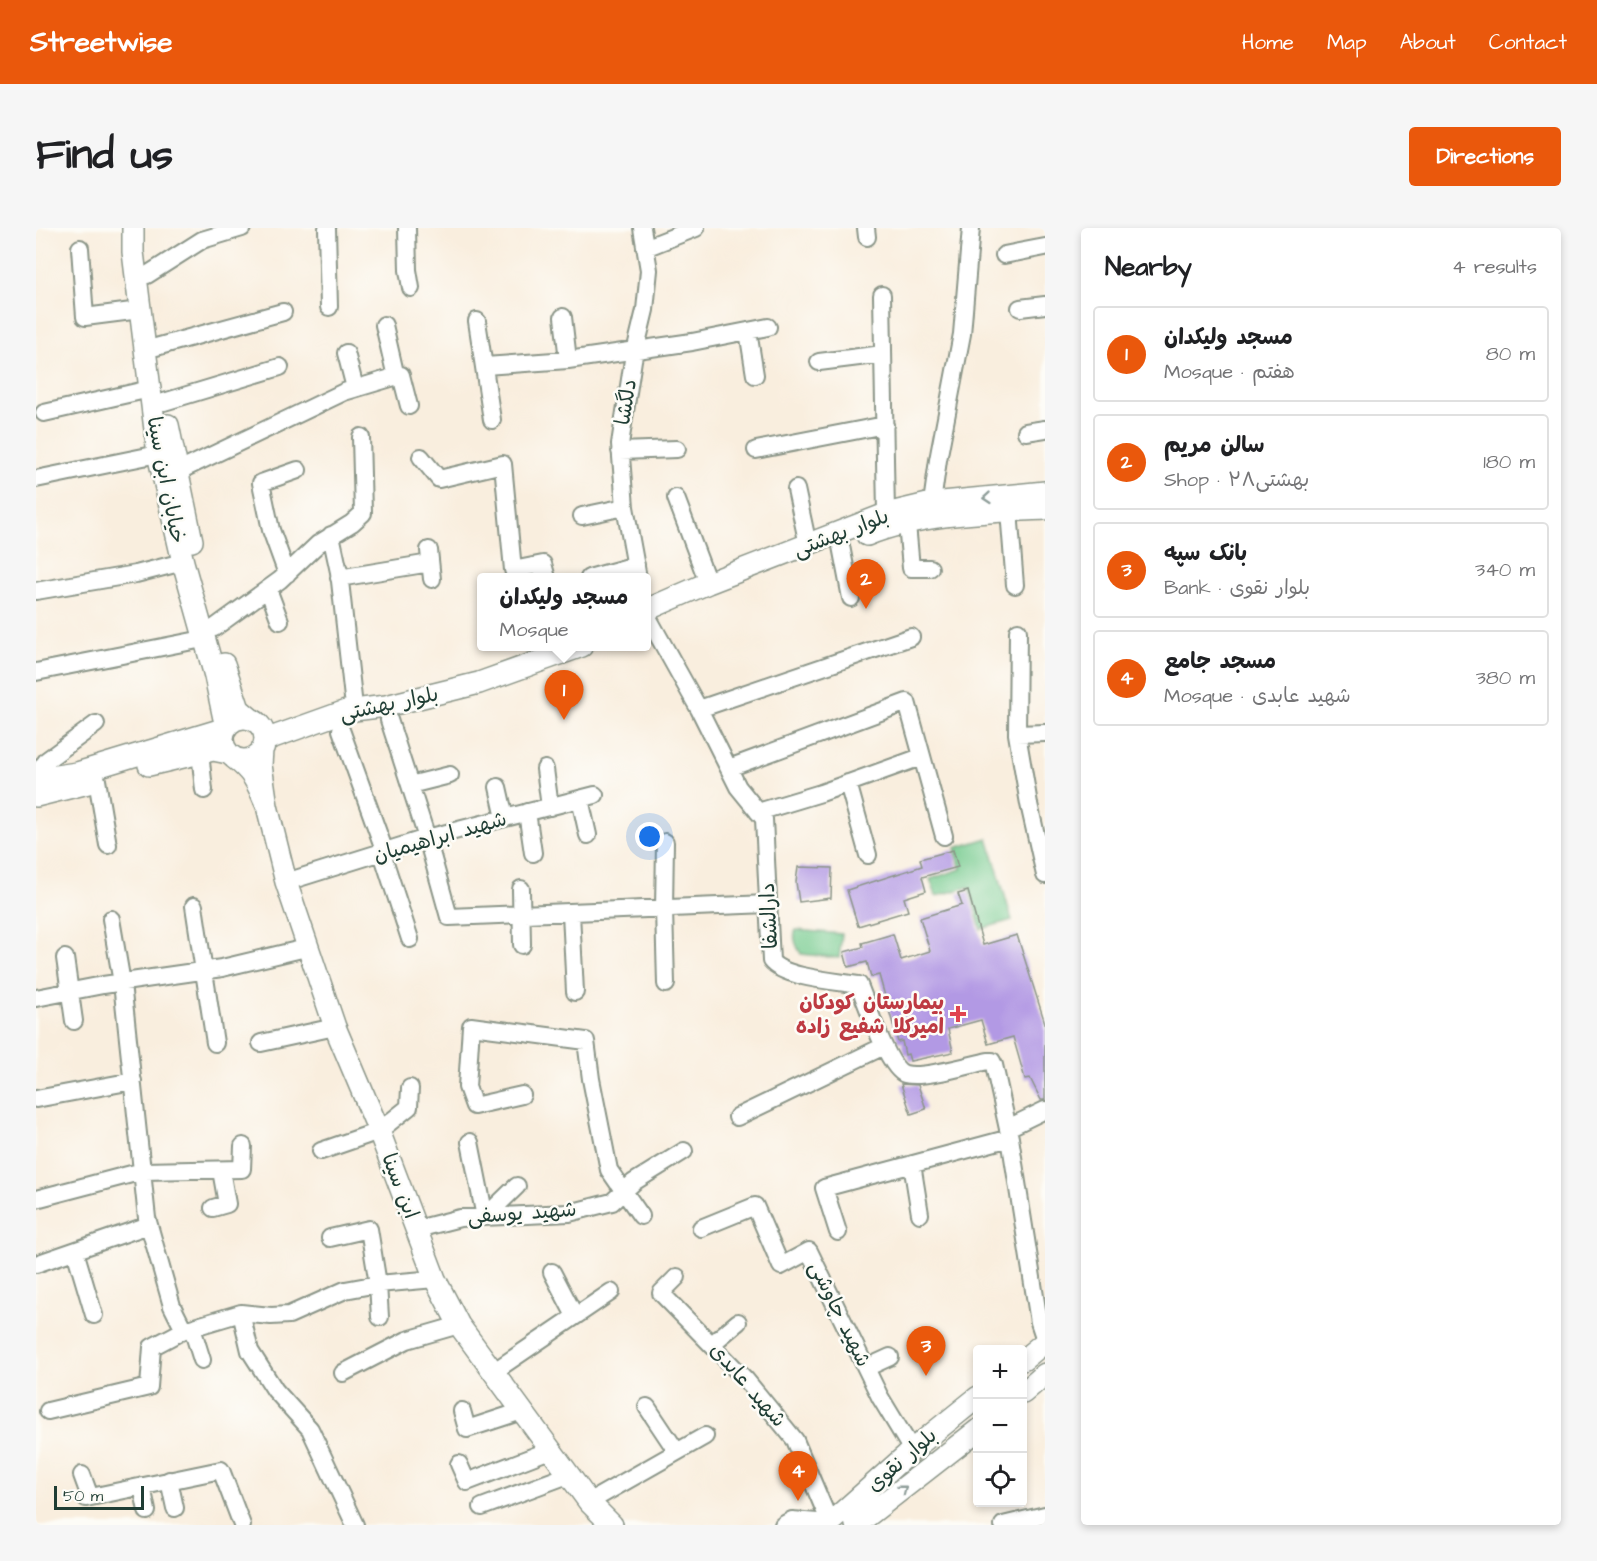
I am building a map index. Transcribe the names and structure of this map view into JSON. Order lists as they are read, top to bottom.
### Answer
{
  "streets": {
    "main road": [
      "خیابان ابن سینا",
      "بلوار بهشتی",
      "ابن سینا",
      "بلوار نقوی"
    ],
    "street": [
      "دلگشا",
      "شهید ابراهیمیان",
      "دارالشفا",
      "شهید یوسفی",
      "شهید چاوشی",
      "شهید عابدی"
    ]
  },
  "crossings": [
    ["خیابان ابن سینا", "بلوار بهشتی"],
    ["شهید ابراهیمیان", "ابن سینا"],
    ["ابن سینا", "شهید یوسفی"],
    ["شهید چاوشی", "بلوار نقوی"],
    ["شهید عابدی", "بلوار نقوی"]
  ],
  "places": {
    "health": ["بیمارستان کودکان امیرکلا شفیع زاده"]
  },
  "scale_bar": "50 m",
  "page": {
    "header": "Streetwise",
    "nav": [
      "Home",
      "Map",
      "About",
      "Contact"
    ],
    "title": "Find us",
    "buttons": "Directions",
    "heading": ["Nearby", "4 results"],
    "list": [
      {
        "mark": "1",
        "name": "مسجد ولیکدان",
        "note": "Mosque · هفتم",
        "value": "80 m"
      },
      {
        "mark": "2",
        "name": "سالن مریم",
        "note": "Shop · بهشتی۲۸",
        "value": "180 m"
      },
      {
        "mark": "3",
        "name": "بانک سپه",
        "note": "Bank · بلوار نقوی",
        "value": "340 m"
      },
      {
        "mark": "4",
        "name": "مسجد جامع",
        "note": "Mosque · شهید عابدی",
        "value": "380 m"
      }
    ],
    "pins": [
      "2",
      "1",
      "3",
      "4"
    ],
    "popup": ["مسجد ولیکدان", "Mosque"],
    "map_buttons": ["+", "−"],
    "scale": "50 m"
  }
}
